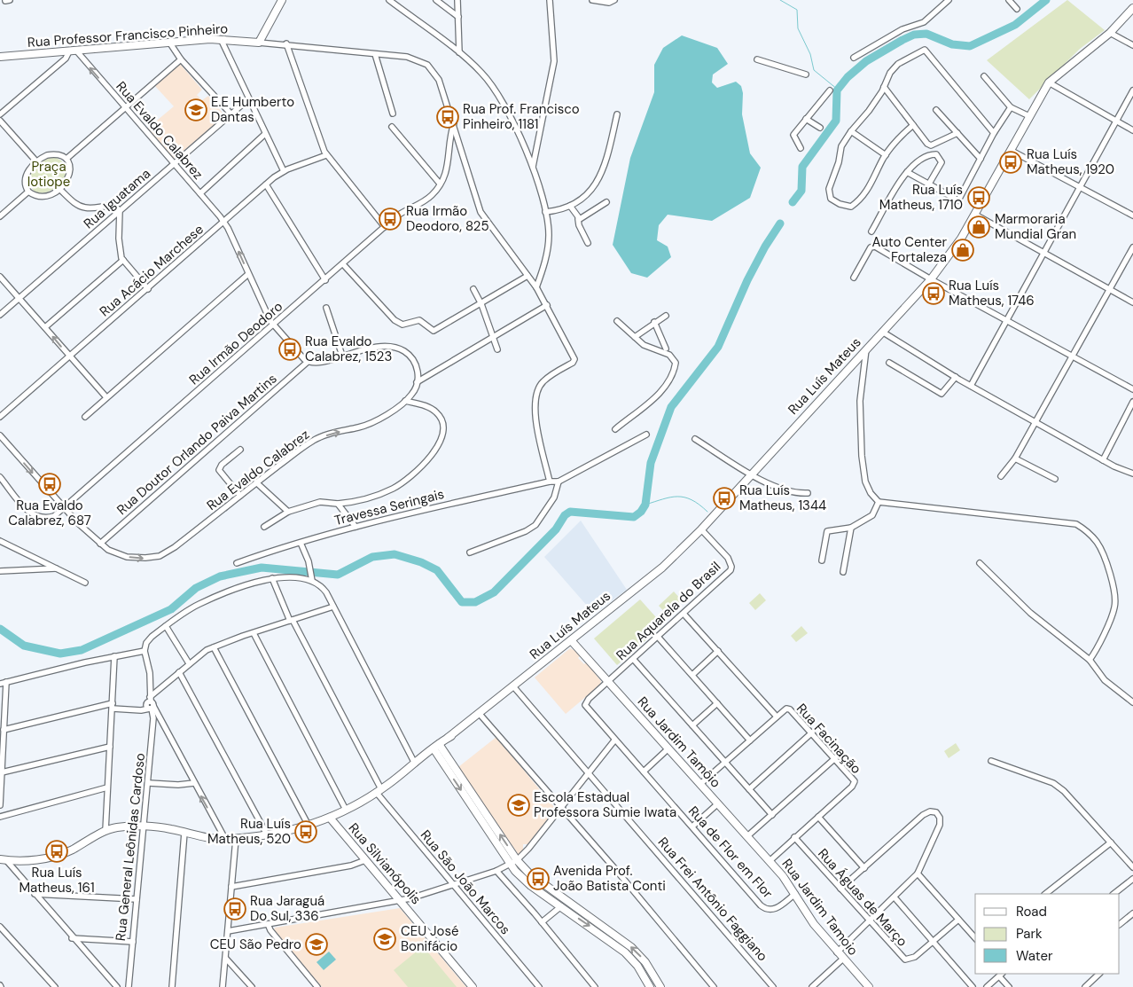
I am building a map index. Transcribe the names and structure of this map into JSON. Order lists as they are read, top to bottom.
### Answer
{
  "streets": {
    "main road": [
      "Rua Professor Francisco Pinheiro",
      "Rua Luís Mateus",
      "Rua Jardim Tamôio",
      "Rua Silvianópolis",
      "Rua Jardim Tamoio"
    ],
    "street": [
      "Rua Evaldo Calabrez",
      "Rua Iguatama",
      "Rua Acácio Marchese",
      "Rua Irmão Deodoro",
      "Rua Doutor Orlando Paiva Martins",
      "Travessa Seringais",
      "Rua Aquarela do Brasil",
      "Rua Facinação",
      "Rua General Leônidas Cardoso",
      "Rua de Flor em Flor",
      "Rua São João Marcos",
      "Rua Águas de Março",
      "Rua Frei Antônio Faggiano"
    ]
  },
  "crossings": [
    ["Rua Professor Francisco Pinheiro", "Rua Evaldo Calabrez"],
    ["Rua Professor Francisco Pinheiro", "Rua Irmão Deodoro"],
    ["Rua Professor Francisco Pinheiro", "Travessa Seringais"],
    ["Rua Evaldo Calabrez", "Rua Iguatama"],
    ["Rua Evaldo Calabrez", "Rua Acácio Marchese"],
    ["Rua Evaldo Calabrez", "Rua Irmão Deodoro"],
    ["Rua Evaldo Calabrez", "Rua Doutor Orlando Paiva Martins"],
    ["Rua Luís Mateus", "Rua Aquarela do Brasil"],
    ["Rua Luís Mateus", "Rua Jardim Tamôio"],
    ["Rua Luís Mateus", "Rua General Leônidas Cardoso"],
    ["Rua Luís Mateus", "Rua Silvianópolis"],
    ["Rua Luís Mateus", "Rua São João Marcos"],
    ["Rua Luís Mateus", "Rua Frei Antônio Faggiano"],
    ["Rua Aquarela do Brasil", "Rua Jardim Tamôio"],
    ["Rua Aquarela do Brasil", "Rua de Flor em Flor"],
    ["Rua Facinação", "Rua Jardim Tamôio"],
    ["Rua Facinação", "Rua Águas de Março"],
    ["Rua Facinação", "Rua Jardim Tamoio"],
    ["Rua Jardim Tamôio", "Rua Jardim Tamoio"],
    ["Rua de Flor em Flor", "Rua Jardim Tamoio"]
  ],
  "parks": ["Praça Iotiope"],
  "places": {
    "school or university": [
      "E.E Humberto Dantas",
      "Escola Estadual Professora Sumie Iwata",
      "CEU José Bonifácio",
      "CEU São Pedro"
    ],
    "bus stop": [
      "Rua Prof. Francisco Pinheiro, 1181",
      "Rua Luís Matheus, 1920",
      "Rua Luís Matheus, 1710",
      "Rua Irmão Deodoro, 825",
      "Rua Luís Matheus, 1746",
      "Rua Evaldo Calabrez, 1523",
      "Rua Evaldo Calabrez, 687",
      "Rua Luís Matheus, 1344",
      "Rua Luís Matheus, 520",
      "Rua Luís Matheus, 161",
      "Avenida Prof. João Batista Conti",
      "Rua Jaraguá Do Sul, 336"
    ],
    "shop": ["Marmoraria Mundial Gran", "Auto Center Fortaleza"]
  },
  "legend": ["Road", "Park", "Water"]
}
